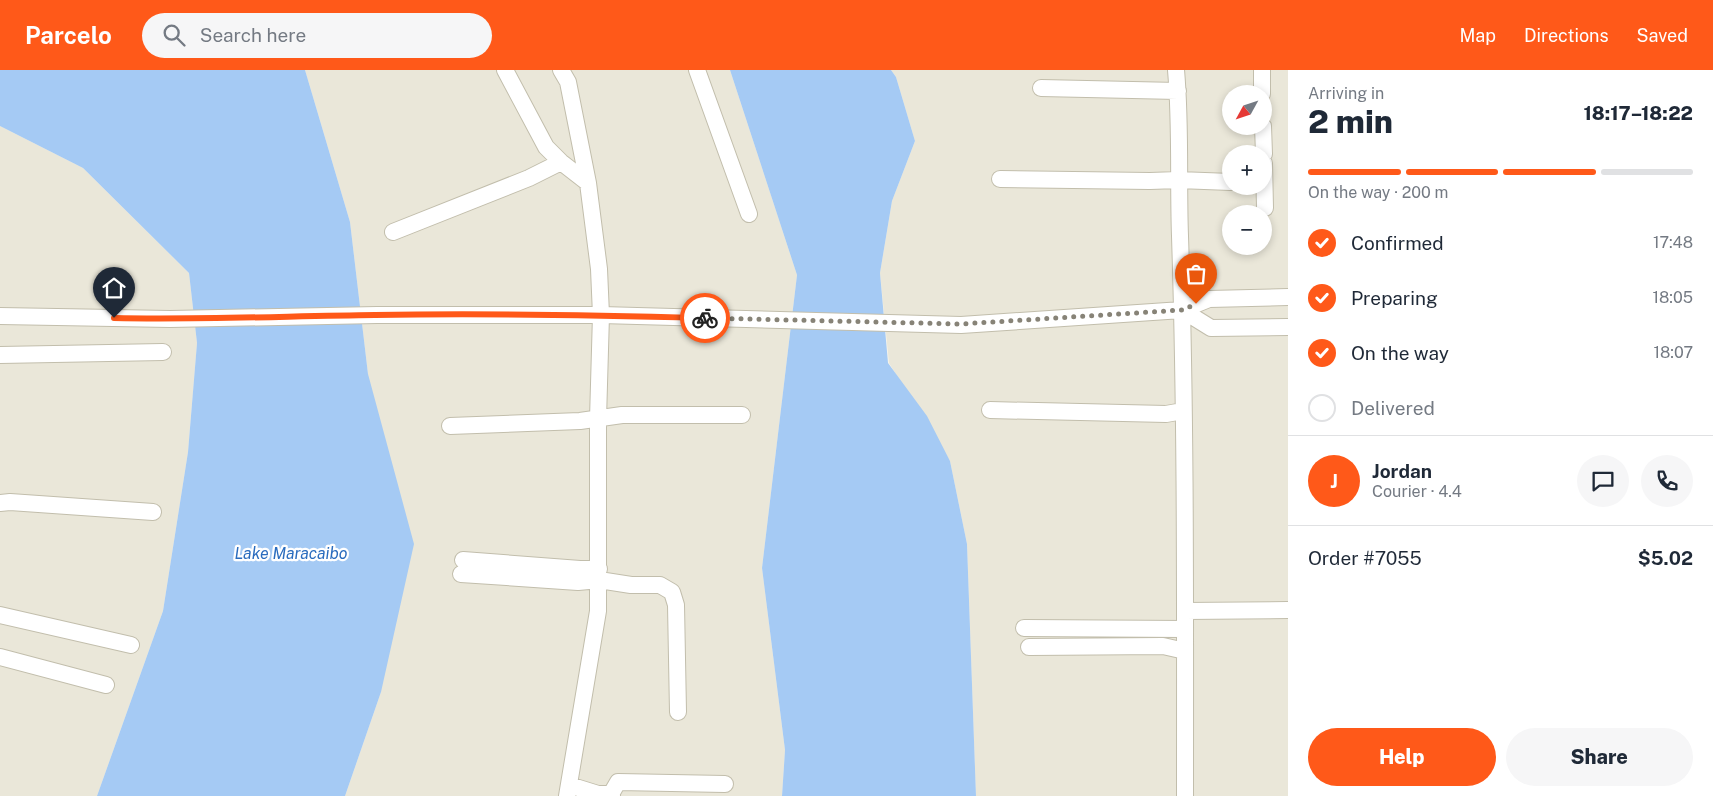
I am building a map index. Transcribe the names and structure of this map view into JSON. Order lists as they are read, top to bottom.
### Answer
{
  "water": ["Lake Maracaibo"],
  "north": "bottom left",
  "page": {
    "header": "Parcelo",
    "search": "Search here",
    "nav": ["Map", "Directions", "Saved"],
    "heading": ["2 min", "Arriving in", "18:17–18:22"],
    "panel": [
      "Jordan",
      "Courier · 4.4",
      "Order #7055",
      "$5.02"
    ],
    "map_buttons": ["+", "−"],
    "bar": "On the way · 200 m",
    "list": [
      ["Confirmed", "17:48"],
      ["Preparing", "18:05"],
      ["On the way", "18:07"],
      "Delivered"
    ],
    "round": "J",
    "buttons": ["Help", "Share"]
  }
}
